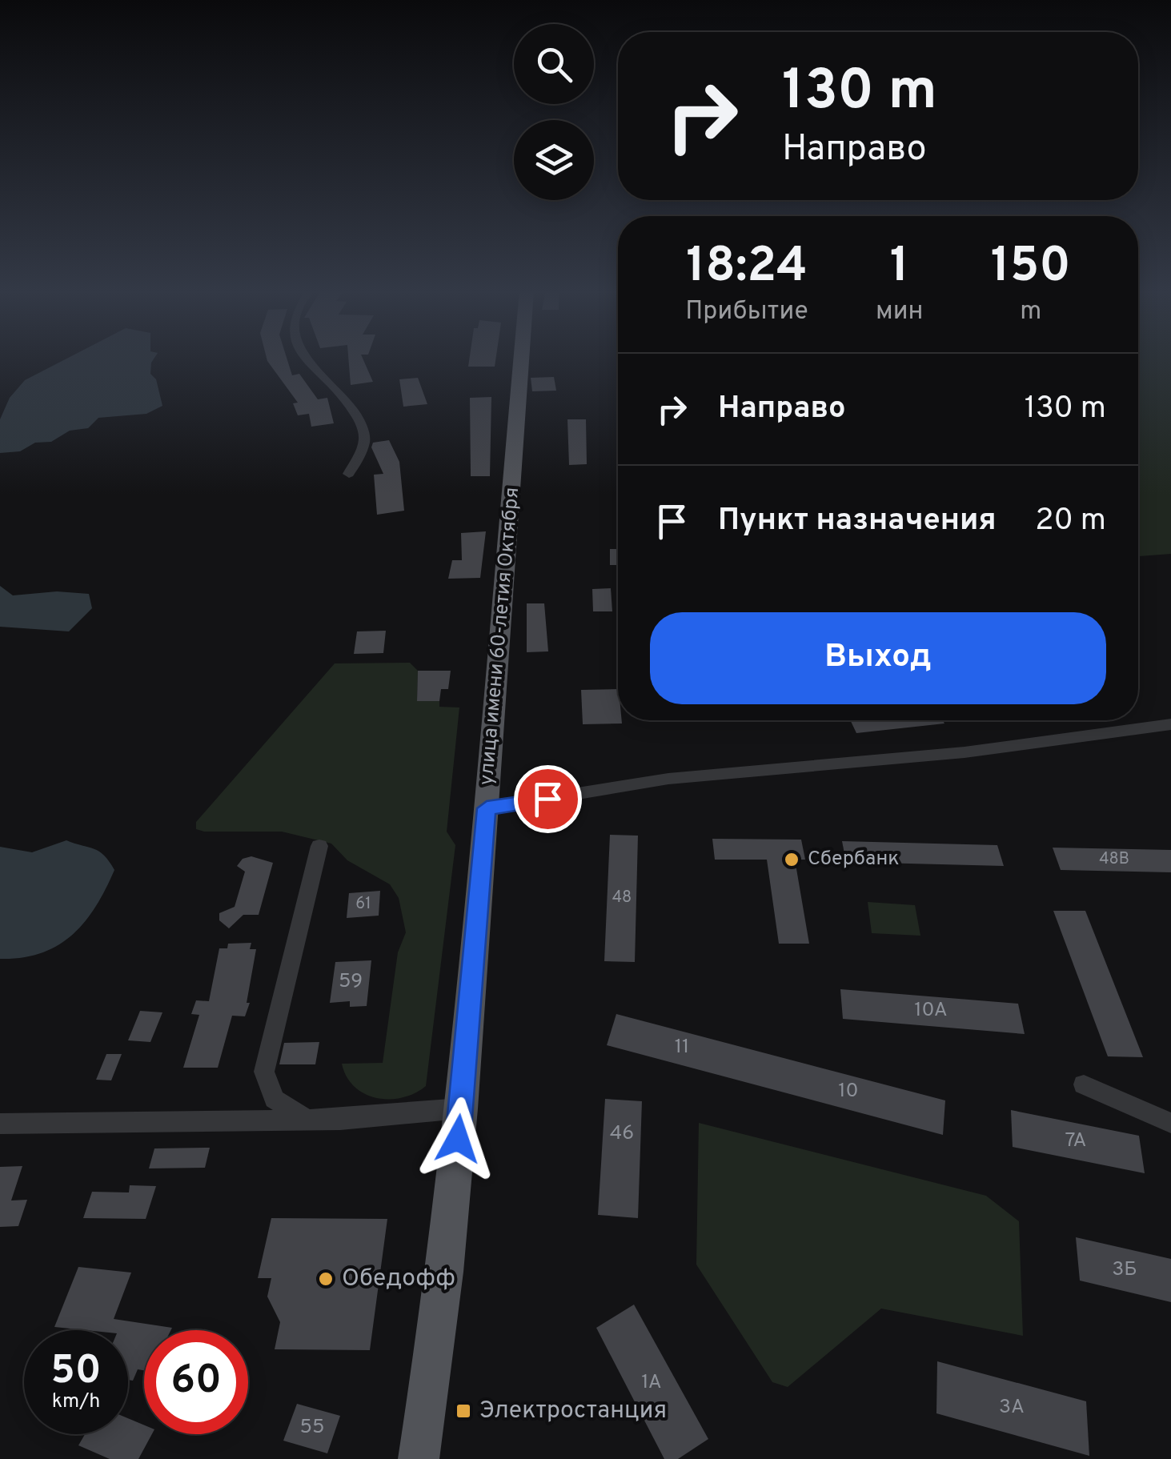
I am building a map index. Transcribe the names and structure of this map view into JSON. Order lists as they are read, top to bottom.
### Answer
{
  "streets": {
    "main road": ["улица имени 60-летия Октября"]
  },
  "places": {
    "other": ["Сбербанк", "Обедофф"],
    "transit": ["Электростанция"]
  },
  "house_numbers": [
    "48В",
    "48",
    "61",
    "59",
    "10А",
    "11",
    "10",
    "46",
    "7А",
    "3Б",
    "1А",
    "3А",
    "55"
  ],
  "page": {
    "turn": ["130 m", "Направо"],
    "eta": [
      "18:24",
      "Прибытие",
      "1",
      "мин",
      "150",
      "m"
    ],
    "list": [
      {
        "name": "Направо",
        "value": "130 m"
      },
      {
        "name": "Пункт назначения",
        "value": "20 m"
      }
    ],
    "buttons": "Выход",
    "speed": "50 km/h",
    "limit": "60"
  }
}
